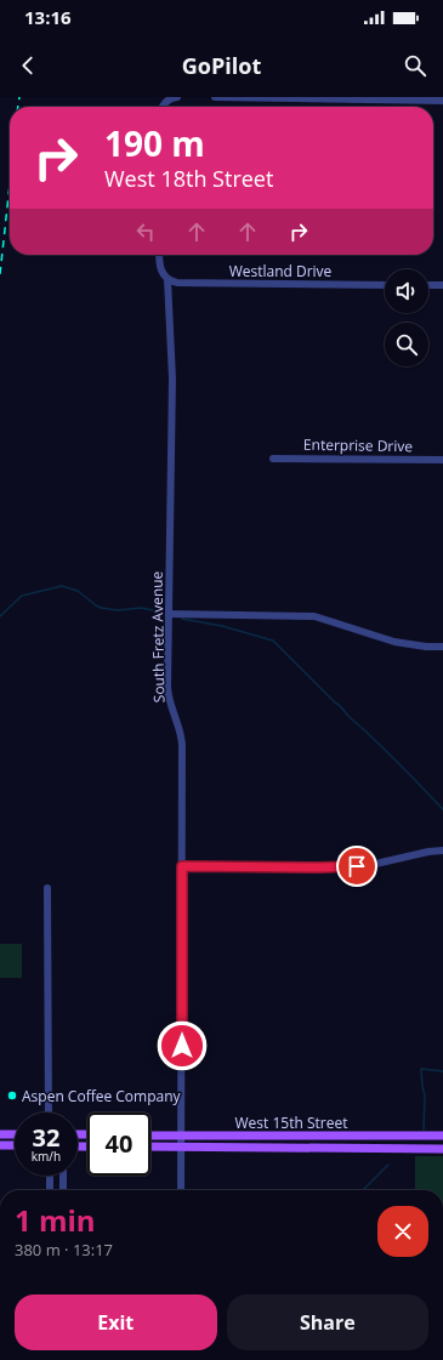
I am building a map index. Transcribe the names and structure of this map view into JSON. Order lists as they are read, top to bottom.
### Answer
{
  "streets": {
    "main road": ["West 15th Street"],
    "street": ["Westland Drive", "Enterprise Drive", "South Fretz Avenue"]
  },
  "crossings": [
    ["Westland Drive", "South Fretz Avenue"],
    ["South Fretz Avenue", "West 15th Street"]
  ],
  "places": ["Aspen Coffee Company"],
  "page": {
    "status": "13:16",
    "header": "GoPilot",
    "turn": ["190 m", "West 18th Street"],
    "speed": "32 km/h",
    "limit": "40",
    "heading": ["1 min", "380 m · 13:17"],
    "buttons": ["Exit", "Share"]
  }
}
